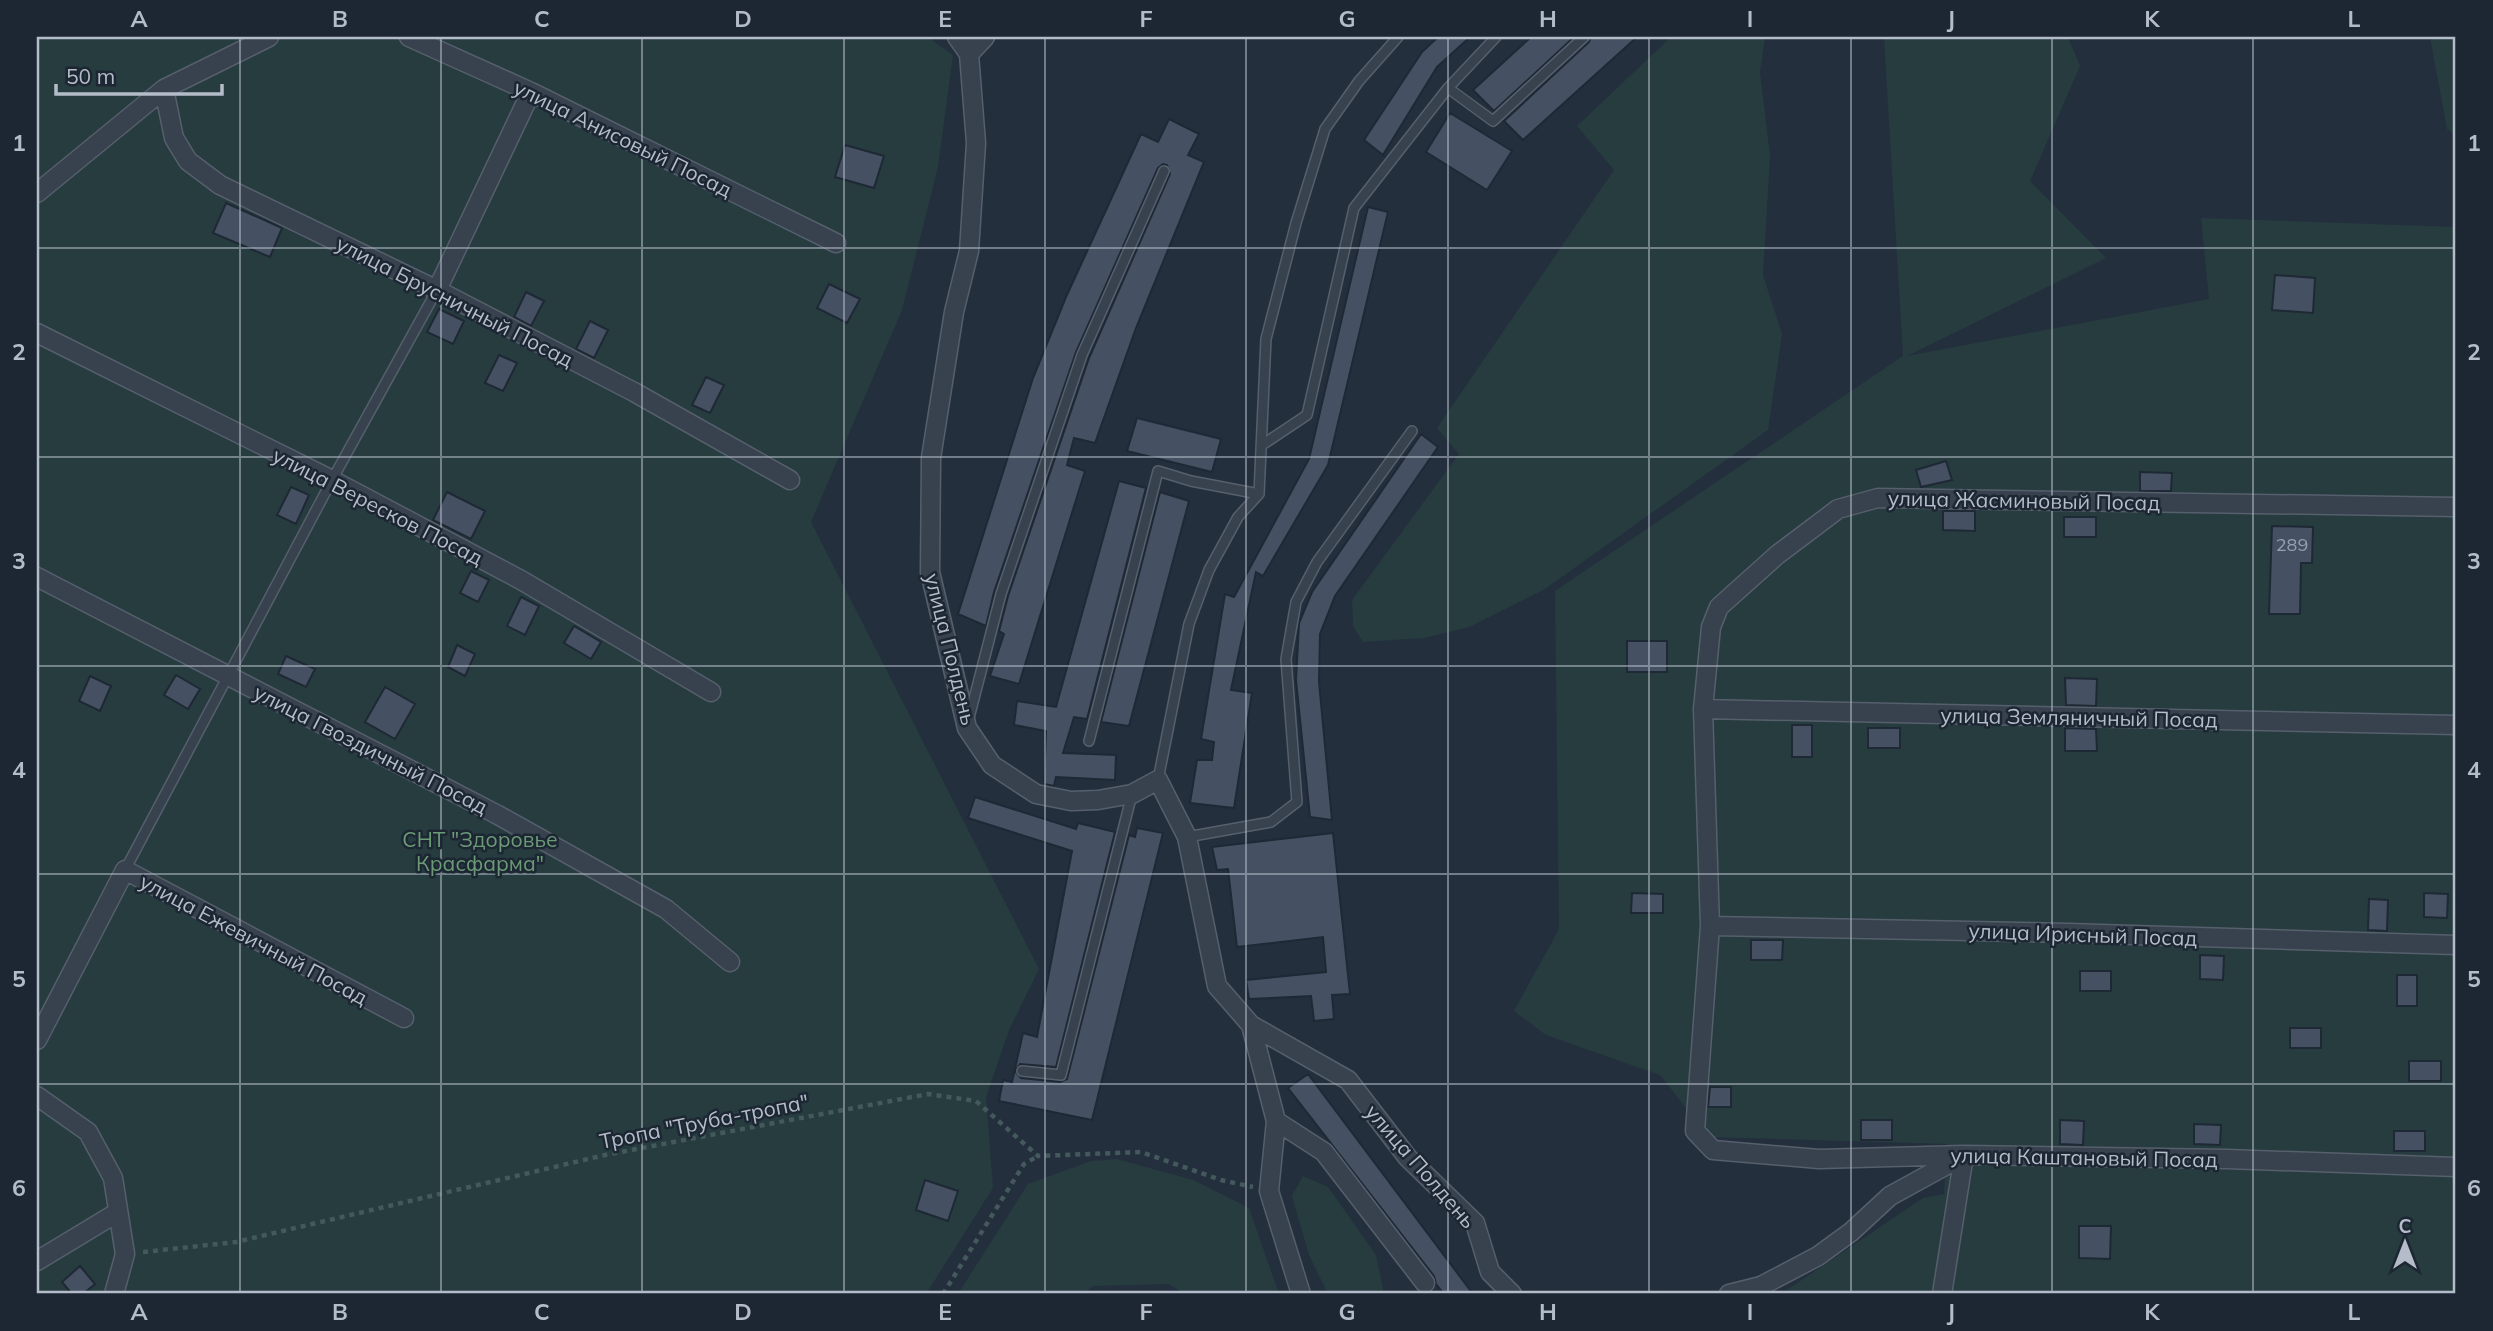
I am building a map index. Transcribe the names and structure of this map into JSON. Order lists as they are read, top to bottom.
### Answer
{
  "streets": {
    "street": [
      "улица Анисовый Посад",
      "улица Брусничный Посад",
      "улица Жасминовый Посад",
      "улица Вересков Посад",
      "улица Полдень",
      "улица Земляничный Посад",
      "улица Гвоздичный Посад",
      "улица Ирисный Посад",
      "улица Ежевичный Посад",
      "улица Каштановый Посад"
    ],
    "path": ["Тропа \"Труба-тропа\""]
  },
  "crossings": [
    ["улица Жасминовый Посад", "улица Земляничный Посад"],
    ["улица Жасминовый Посад", "улица Ирисный Посад"],
    ["улица Жасминовый Посад", "улица Каштановый Посад"]
  ],
  "parks": ["СНТ \"Здоровье Красфарма\""],
  "house_numbers": ["289"],
  "scale_bar": "50 m",
  "north": "top",
  "grid": {
    "columns": [
      "A",
      "B",
      "C",
      "D",
      "E",
      "F",
      "G",
      "H",
      "I",
      "J",
      "K",
      "L"
    ],
    "rows": [
      "1",
      "2",
      "3",
      "4",
      "5",
      "6"
    ]
  }
}
